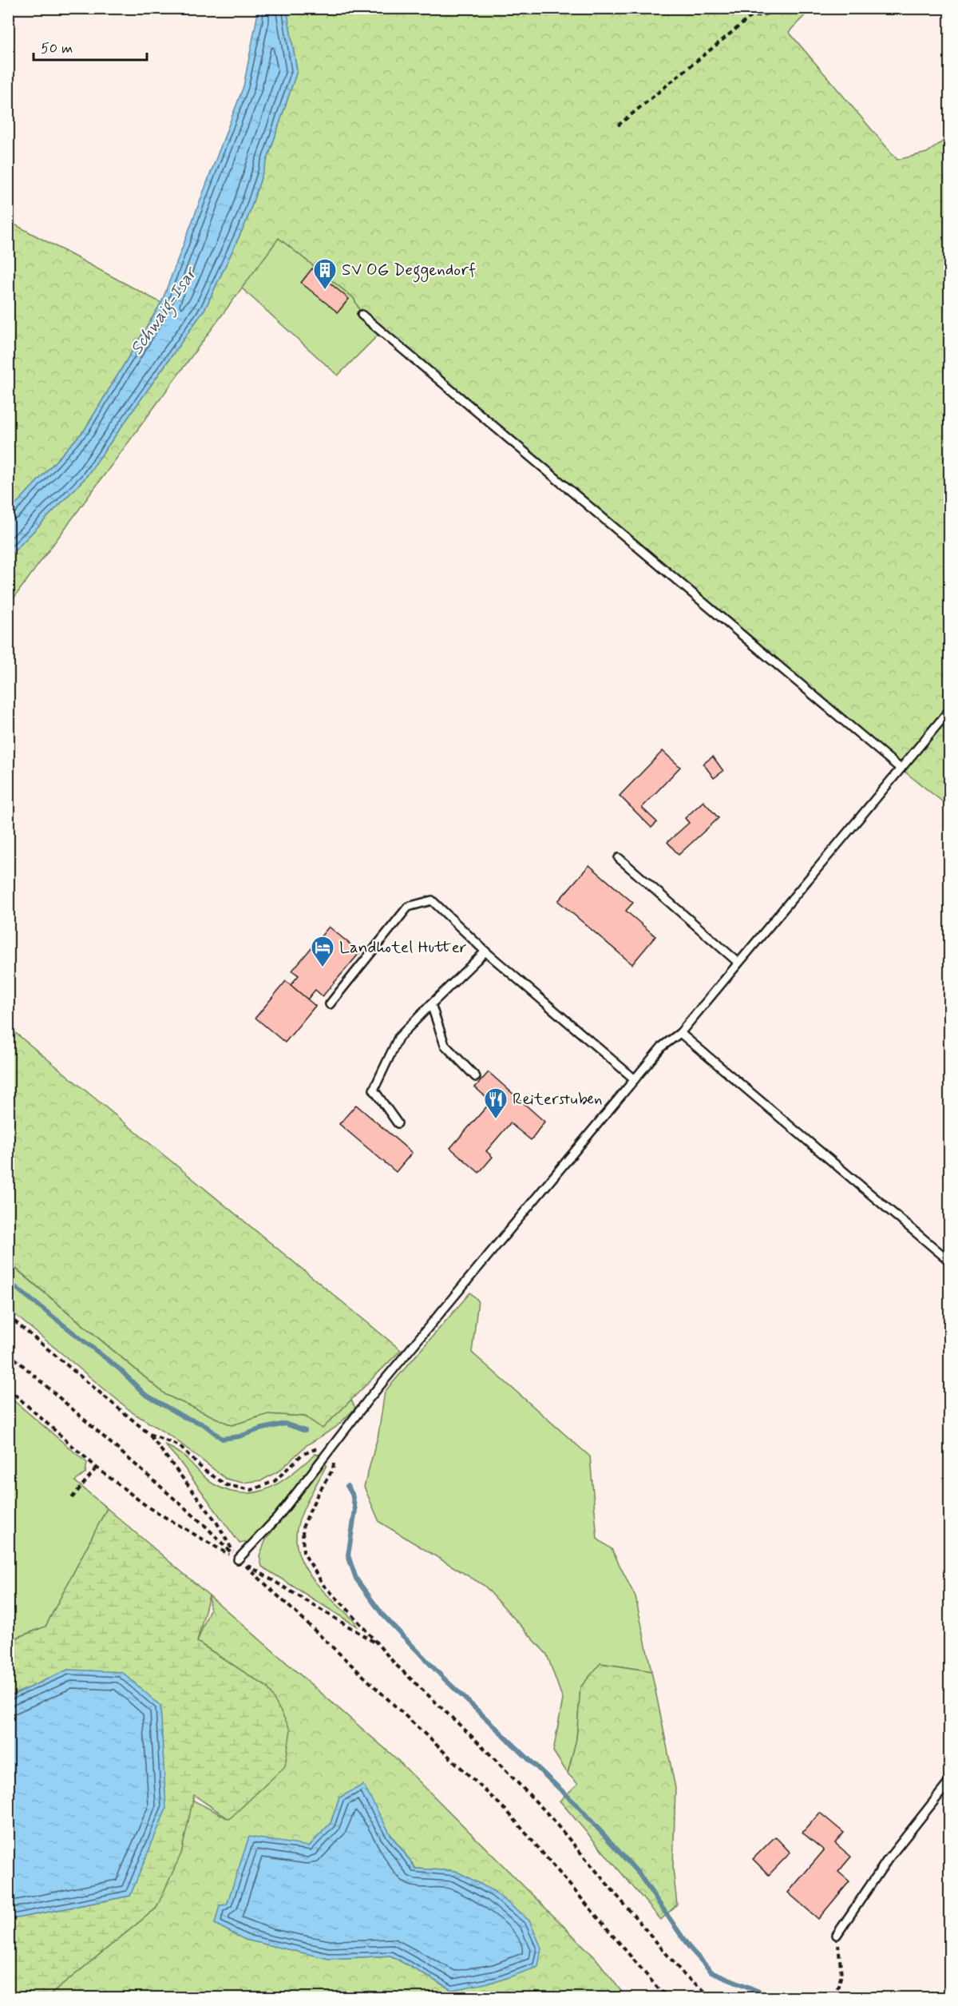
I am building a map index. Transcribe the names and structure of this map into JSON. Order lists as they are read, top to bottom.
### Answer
{
  "water": ["Schwaig-Isar"],
  "places": {
    "building": ["SV OG Deggendorf"],
    "hotel": ["Landhotel Hutter"],
    "restaurant": ["Reiterstuben"]
  },
  "scale_bar": "50 m"
}
